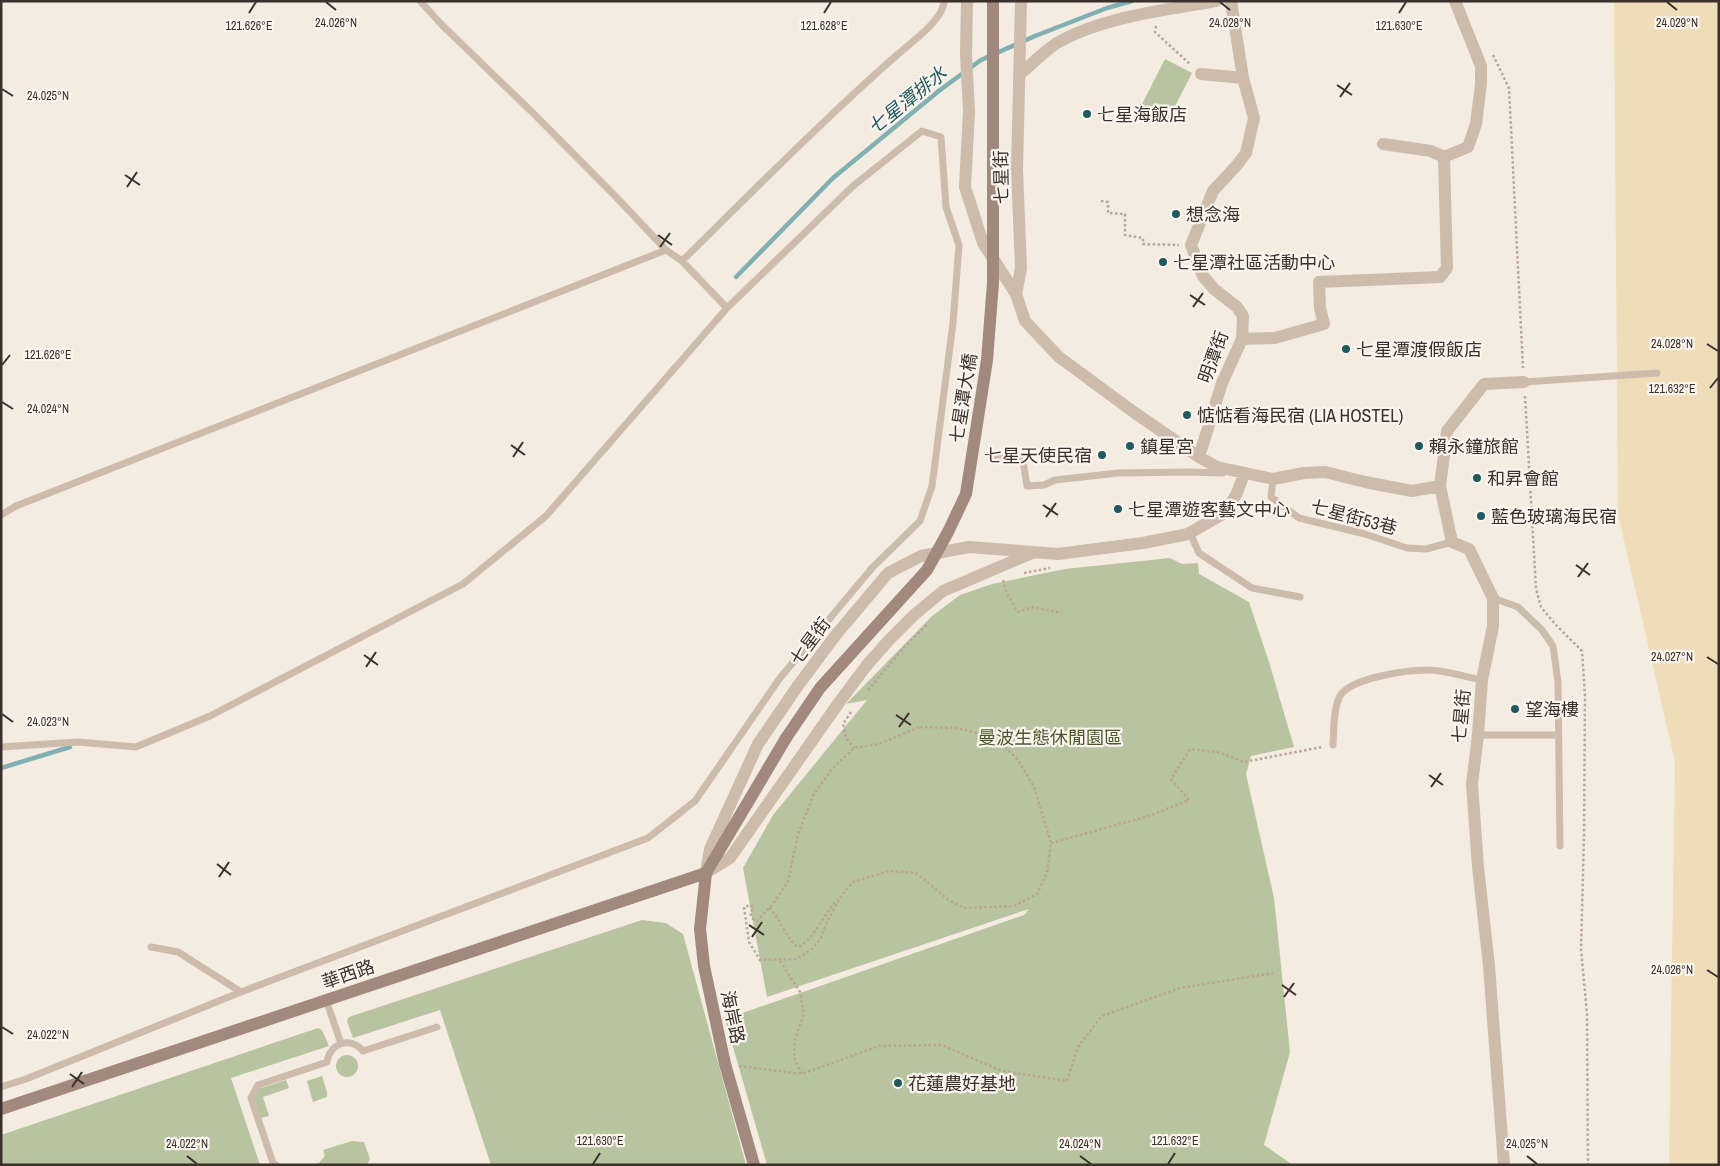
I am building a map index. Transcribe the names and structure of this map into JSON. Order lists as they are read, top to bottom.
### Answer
{
  "streets": {
    "main road": ["七星潭大橋", "華西路", "海岸路"],
    "street": ["七星街", "明潭街"],
    "lane": ["七星街53巷"]
  },
  "crossings": [
    ["七星街", "明潭街"],
    ["七星街", "七星潭大橋"],
    ["七星街", "七星街53巷"],
    ["七星街", "華西路"],
    ["七星街", "海岸路"],
    ["七星潭大橋", "華西路"],
    ["七星潭大橋", "海岸路"],
    ["華西路", "海岸路"]
  ],
  "water": ["七星潭排水"],
  "parks": ["曼波生態休閒園區"],
  "places": [
    "七星海飯店",
    "想念海",
    "七星潭社區活動中心",
    "七星潭渡假飯店",
    "惦惦看海民宿 (LIA HOSTEL)",
    "鎮星宮",
    "賴永鐘旅館",
    "七星天使民宿",
    "和昇會館",
    "七星潭遊客藝文中心",
    "藍色玻璃海民宿",
    "望海樓",
    "花蓮農好基地"
  ],
  "coordinates": [
    "24.028°N",
    "24.026°N",
    "24.029°N",
    "121.626°E",
    "121.628°E",
    "121.630°E",
    "24.025°N",
    "121.632°E",
    "24.024°N",
    "24.027°N",
    "24.023°N",
    "24.022°N"
  ]
}
